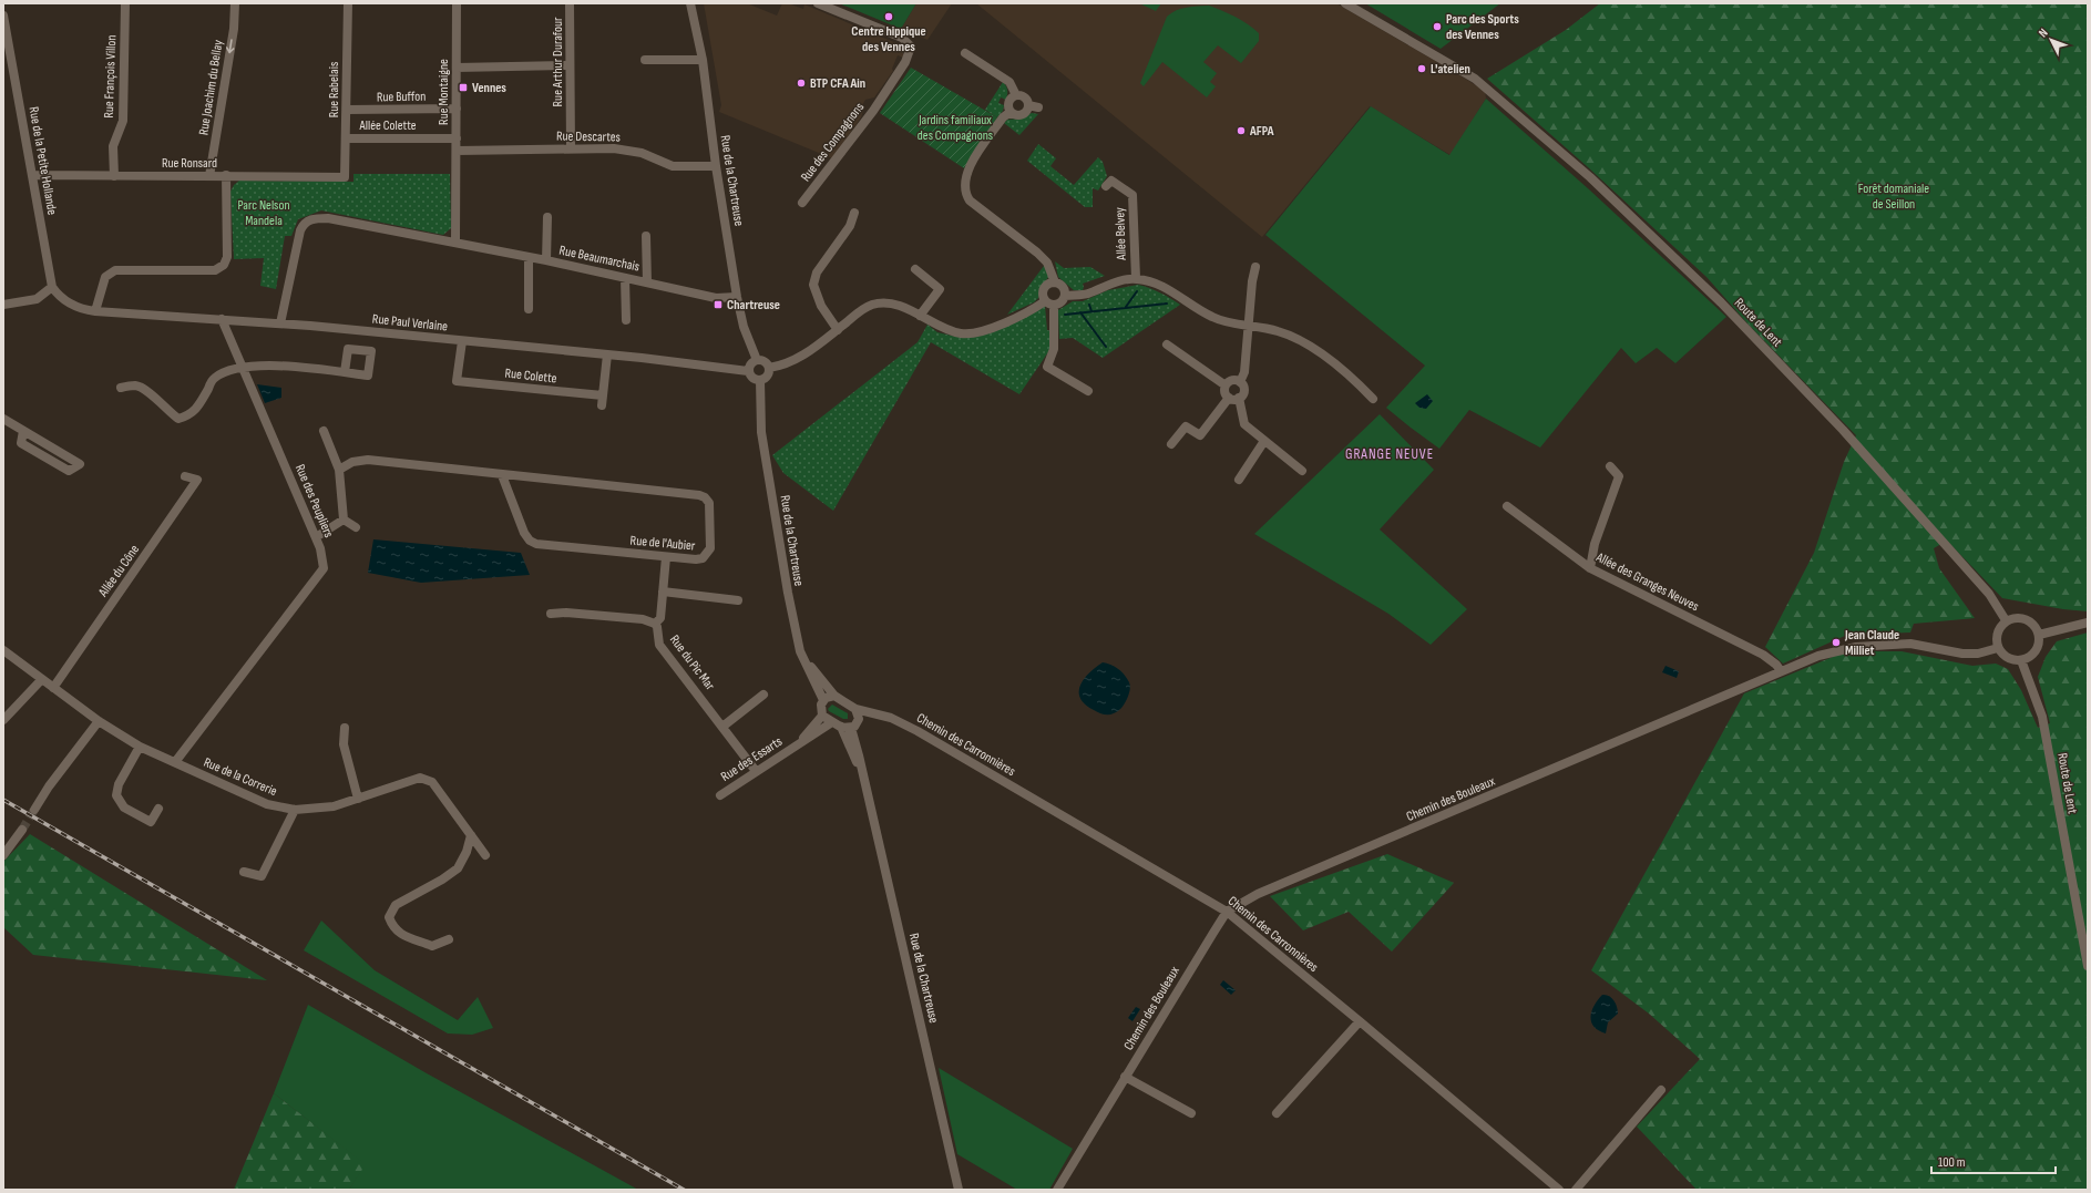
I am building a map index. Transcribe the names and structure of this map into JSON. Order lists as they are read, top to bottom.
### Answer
{
  "streets": {
    "street": [
      "Rue Arthur Durafour",
      "Rue François Villon",
      "Rue Joachim du Bellay",
      "Rue Rabelais",
      "Rue Montaigne",
      "Rue Buffon",
      "Allée Colette",
      "Rue Descartes",
      "Rue des Compagnons",
      "Rue de la Petite Hollande",
      "Rue Ronsard",
      "Rue de la Chartreuse",
      "Allée Belvey",
      "Rue Beaumarchais",
      "Rue Paul Verlaine",
      "Route de Lent",
      "Rue Colette",
      "Rue des Peupliers",
      "Rue de l'Aubier",
      "Allée du Cône",
      "Allée des Granges Neuves",
      "Rue du Pic Mar",
      "Chemin des Carronnières",
      "Rue des Essarts",
      "Rue de la Correrie",
      "Chemin des Bouleaux"
    ]
  },
  "crossings": [
    ["Rue Arthur Durafour", "Rue Descartes"],
    ["Rue François Villon", "Rue Ronsard"],
    ["Rue Joachim du Bellay", "Rue Ronsard"],
    ["Rue Rabelais", "Rue Buffon"],
    ["Rue Rabelais", "Allée Colette"],
    ["Rue Rabelais", "Rue Ronsard"],
    ["Rue Montaigne", "Rue Buffon"],
    ["Rue Montaigne", "Allée Colette"],
    ["Rue Montaigne", "Rue Descartes"],
    ["Rue Montaigne", "Rue Beaumarchais"],
    ["Rue Descartes", "Rue de la Chartreuse"],
    ["Rue de la Petite Hollande", "Rue Ronsard"],
    ["Rue de la Petite Hollande", "Rue Paul Verlaine"],
    ["Rue de la Chartreuse", "Rue Beaumarchais"],
    ["Rue de la Chartreuse", "Rue Paul Verlaine"],
    ["Rue de la Chartreuse", "Chemin des Carronnières"],
    ["Rue de la Chartreuse", "Rue des Essarts"],
    ["Rue Beaumarchais", "Rue Paul Verlaine"],
    ["Rue Paul Verlaine", "Rue Colette"],
    ["Rue Paul Verlaine", "Rue des Peupliers"],
    ["Route de Lent", "Chemin des Bouleaux"],
    ["Rue des Peupliers", "Rue de la Correrie"],
    ["Allée du Cône", "Rue de la Correrie"],
    ["Allée des Granges Neuves", "Chemin des Bouleaux"],
    ["Rue du Pic Mar", "Rue des Essarts"],
    ["Chemin des Carronnières", "Chemin des Bouleaux"]
  ],
  "one_way": ["Rue Joachim du Bellay"],
  "districts": ["GRANGE NEUVE"],
  "parks": ["Jardins familiaux des Compagnons", "Forêt domaniale de Seillon", "Parc Nelson Mandela"],
  "places": {
    "other": [
      "Centre hippique des Vennes",
      "Parc des Sports des Vennes",
      "L'atelien",
      "BTP CFA Ain",
      "AFPA",
      "Jean Claude Milliet"
    ],
    "transit": ["Vennes", "Chartreuse"]
  },
  "scale_bar": "100 m",
  "north": "top left"
}
